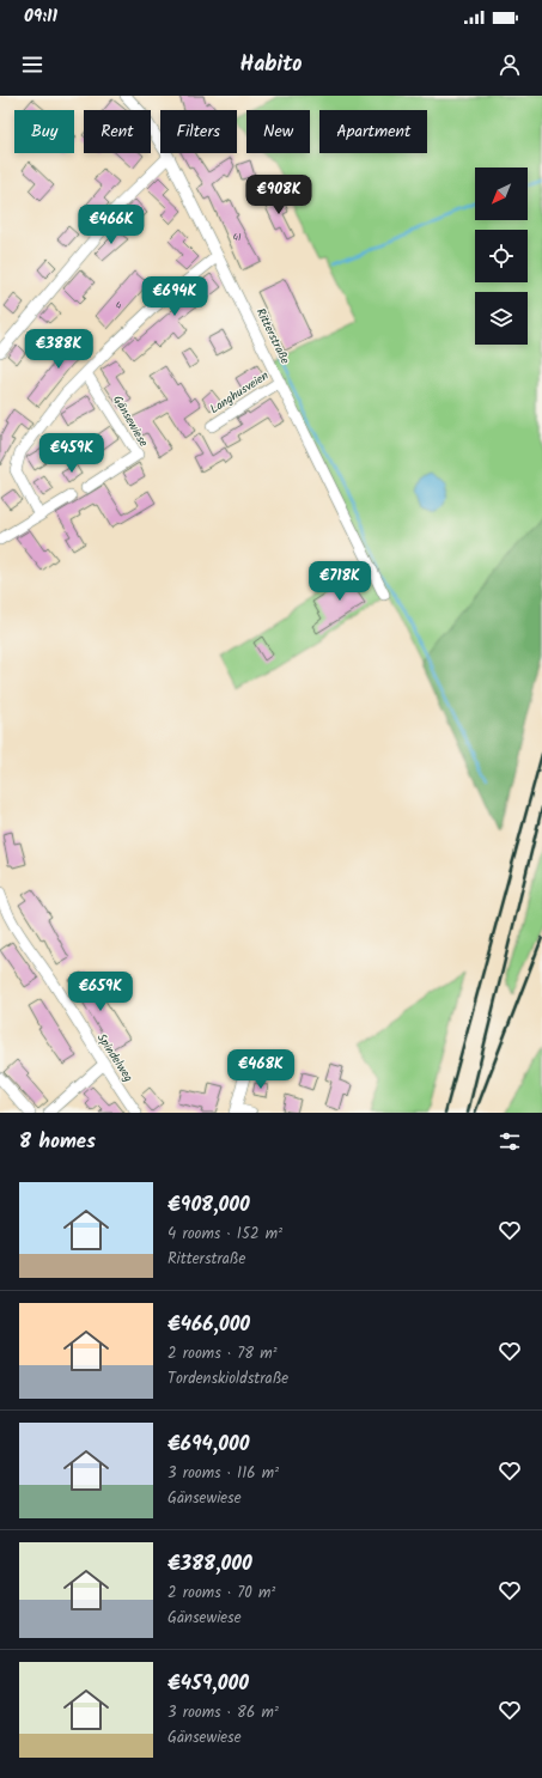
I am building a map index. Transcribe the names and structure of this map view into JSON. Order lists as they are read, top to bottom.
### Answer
{
  "streets": {
    "street": [
      "Ritterstraße",
      "Langhusveien",
      "Gänsewiese",
      "Spindelweg"
    ]
  },
  "crossings": [
    ["Ritterstraße", "Langhusveien"]
  ],
  "house_numbers": ["41", "4"],
  "north": "bottom left",
  "page": {
    "status": "09:11",
    "header": "Habito",
    "chip": [
      "Buy",
      "Rent",
      "Filters",
      "New",
      "Apartment"
    ],
    "price": [
      "€908K",
      "€466K",
      "€694K",
      "€388K",
      "€459K",
      "€718K",
      "€659K",
      "€468K"
    ],
    "heading": "8 homes",
    "list": [
      {
        "name": "€908,000",
        "note": "4 rooms · 152 m² · Ritterstraße"
      },
      {
        "name": "€466,000",
        "note": "2 rooms · 78 m² · Tordenskioldstraße"
      },
      {
        "name": "€694,000",
        "note": "3 rooms · 116 m² · Gänsewiese"
      },
      {
        "name": "€388,000",
        "note": "2 rooms · 70 m² · Gänsewiese"
      },
      {
        "name": "€459,000",
        "note": "3 rooms · 86 m² · Gänsewiese"
      }
    ]
  }
}
